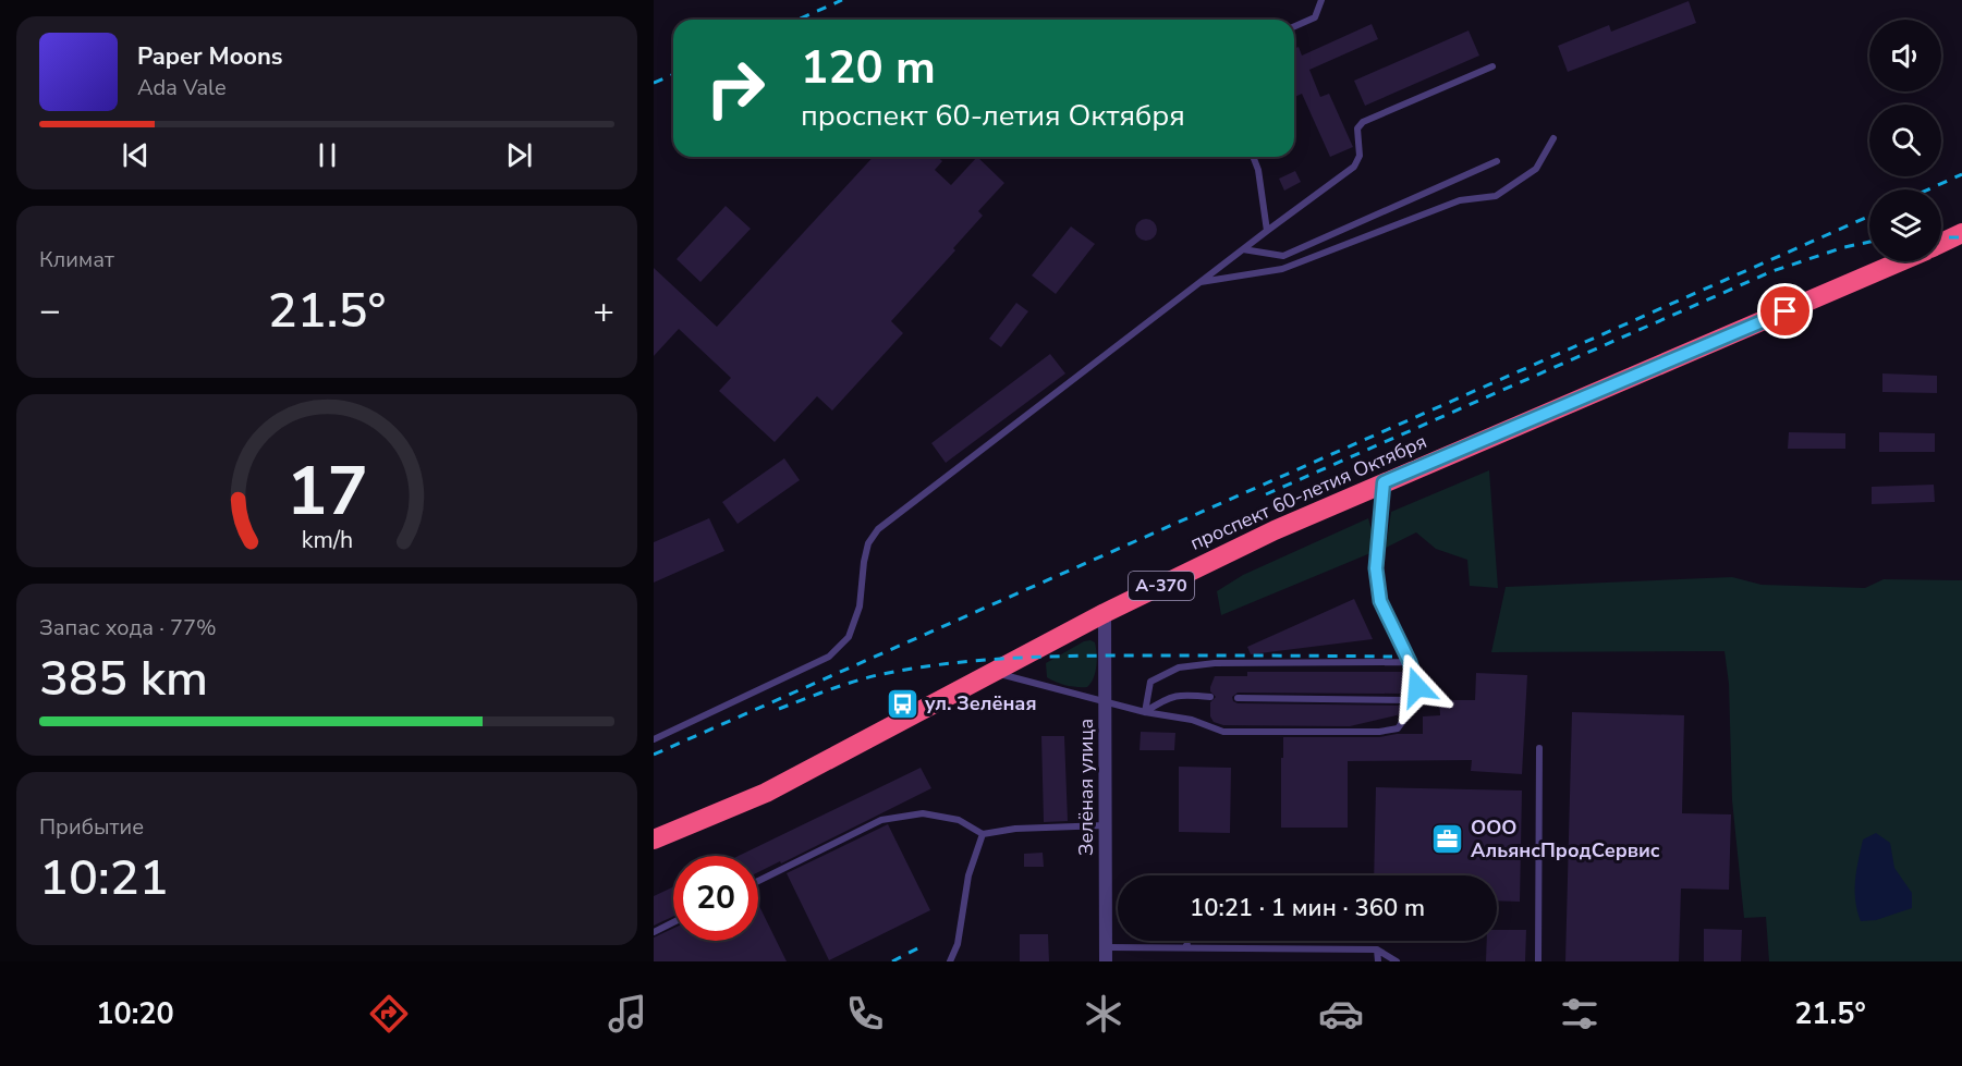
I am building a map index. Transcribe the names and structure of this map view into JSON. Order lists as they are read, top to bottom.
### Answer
{
  "streets": {
    "highway": ["проспект 60-летия Октября", "А-370"],
    "street": ["Зелёная улица"]
  },
  "crossings": [
    ["проспект 60-летия Октября", "Зелёная улица"]
  ],
  "places": {
    "bus stop": ["ул. Зелёная"],
    "office": ["ООО АльянсПродСервис"]
  },
  "page": {
    "turn": ["120 m", "проспект 60-летия Октября"],
    "song": ["Paper Moons", "Ada Vale"],
    "tile": [
      "Климат",
      ["Запас хода · 77%", "385 km"],
      ["Прибытие", "10:21"]
    ],
    "heat": ["−", "21.5°", "+"],
    "limit": "20",
    "trip": "10:21 · 1 мин · 360 m",
    "tabs": ["10:20", "21.5°"],
    "gauge": ["17", "km/h"]
  }
}
